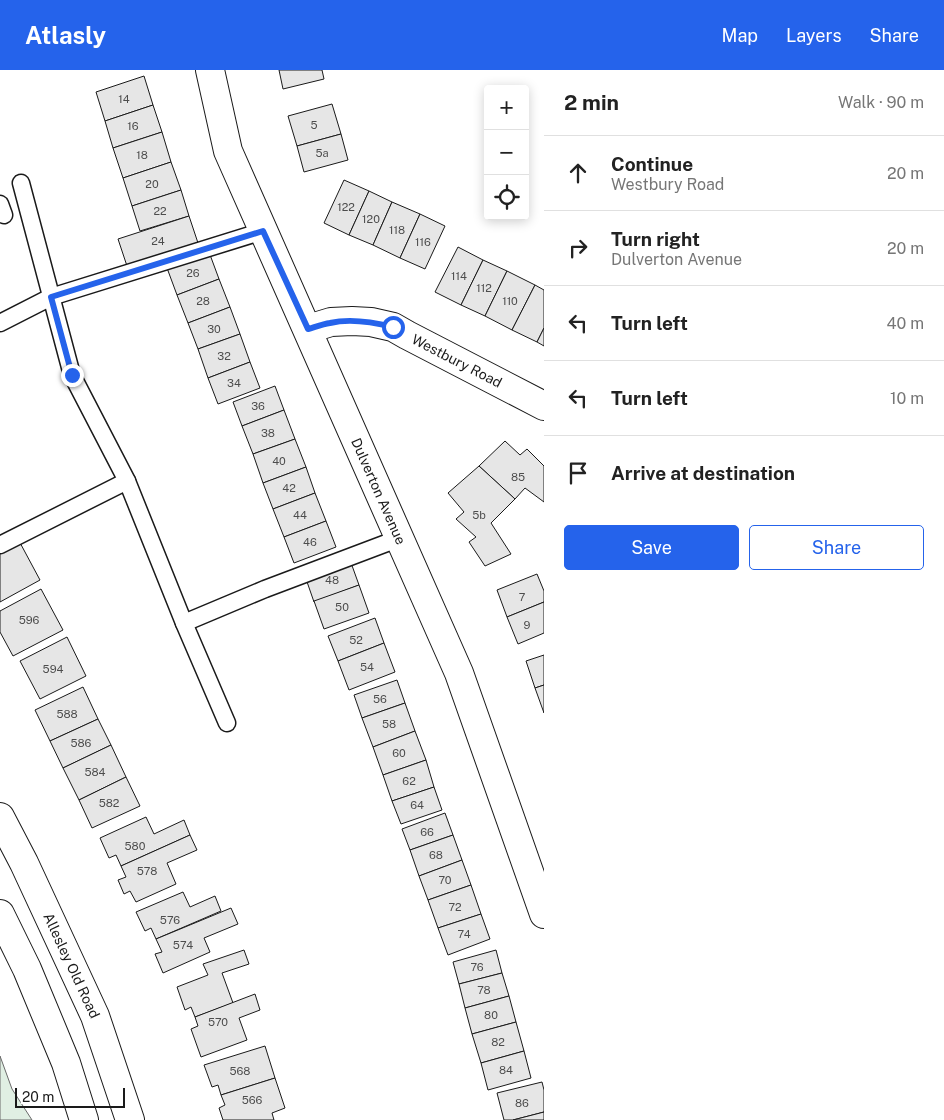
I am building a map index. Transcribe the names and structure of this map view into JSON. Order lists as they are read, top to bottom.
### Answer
{
  "streets": {
    "street": ["Westbury Road", "Dulverton Avenue", "Allesley Old Road"]
  },
  "crossings": [
    ["Westbury Road", "Dulverton Avenue"]
  ],
  "house_numbers": [
    "14",
    "5",
    "16",
    "5a",
    "18",
    "20",
    "122",
    "22",
    "120",
    "118",
    "24",
    "116",
    "26",
    "114",
    "112",
    "28",
    "110",
    "30",
    "32",
    "34",
    "36",
    "38",
    "40",
    "85",
    "42",
    "44",
    "5b",
    "46",
    "48",
    "7",
    "50",
    "596",
    "9",
    "52",
    "54",
    "594",
    "56",
    "588",
    "58",
    "586",
    "60",
    "584",
    "62",
    "582",
    "64",
    "66",
    "580",
    "68",
    "578",
    "70",
    "72",
    "576",
    "74",
    "574",
    "76",
    "78",
    "80",
    "570",
    "82",
    "84",
    "568",
    "566",
    "86"
  ],
  "scale_bar": "20 m",
  "page": {
    "header": "Atlasly",
    "nav": ["Map", "Layers", "Share"],
    "heading": ["2 min", "Walk · 90 m"],
    "map_buttons": ["+", "−"],
    "list": [
      ["Continue", "Westbury Road", "20 m"],
      ["Turn right", "Dulverton Avenue", "20 m"],
      ["Turn left", "40 m"],
      ["Turn left", "10 m"],
      "Arrive at destination"
    ],
    "buttons": ["Save", "Share"],
    "scale": "20 m"
  }
}
